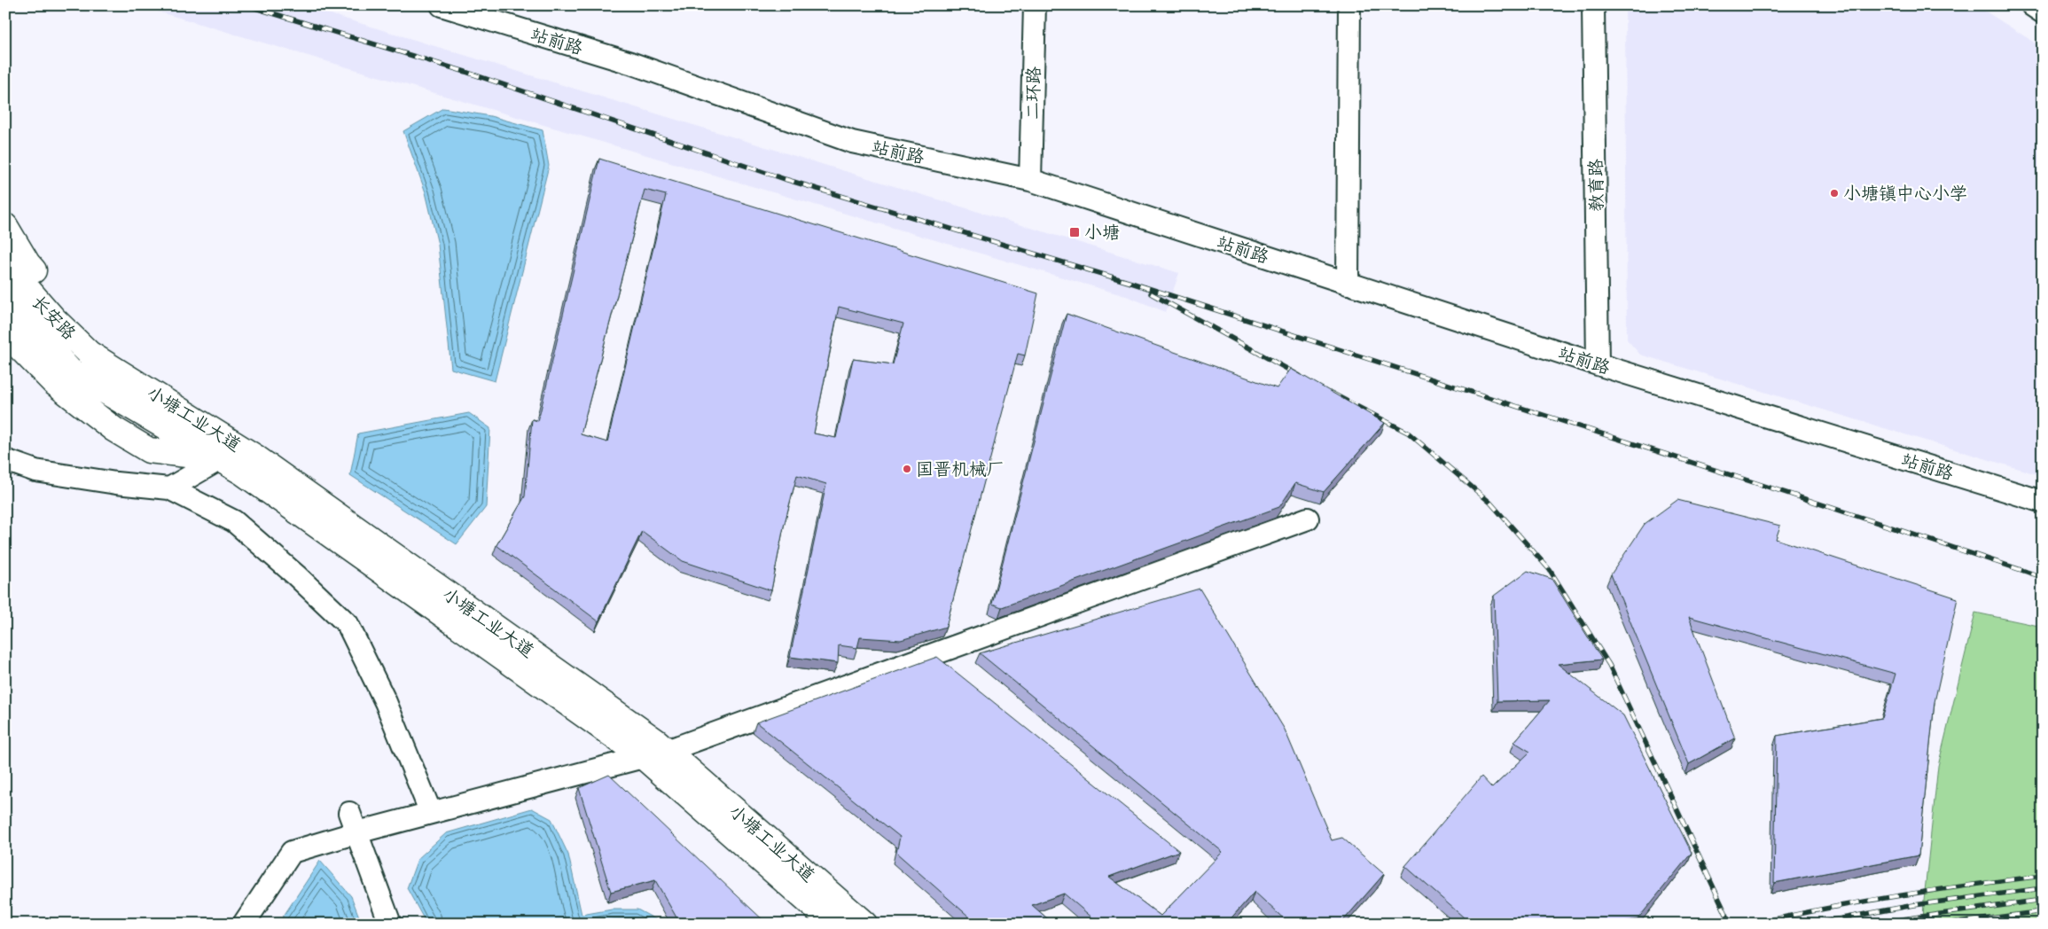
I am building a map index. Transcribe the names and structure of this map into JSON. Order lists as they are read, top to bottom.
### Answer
{
  "streets": {
    "main road": ["长安路", "小塘工业大道"],
    "street": ["站前路", "二环路", "教育路"]
  },
  "crossings": [
    ["站前路", "二环路"],
    ["站前路", "教育路"],
    ["长安路", "小塘工业大道"]
  ],
  "places": {
    "other": ["小塘镇中心小学", "国晋机械厂"],
    "transit": ["小塘"]
  }
}
